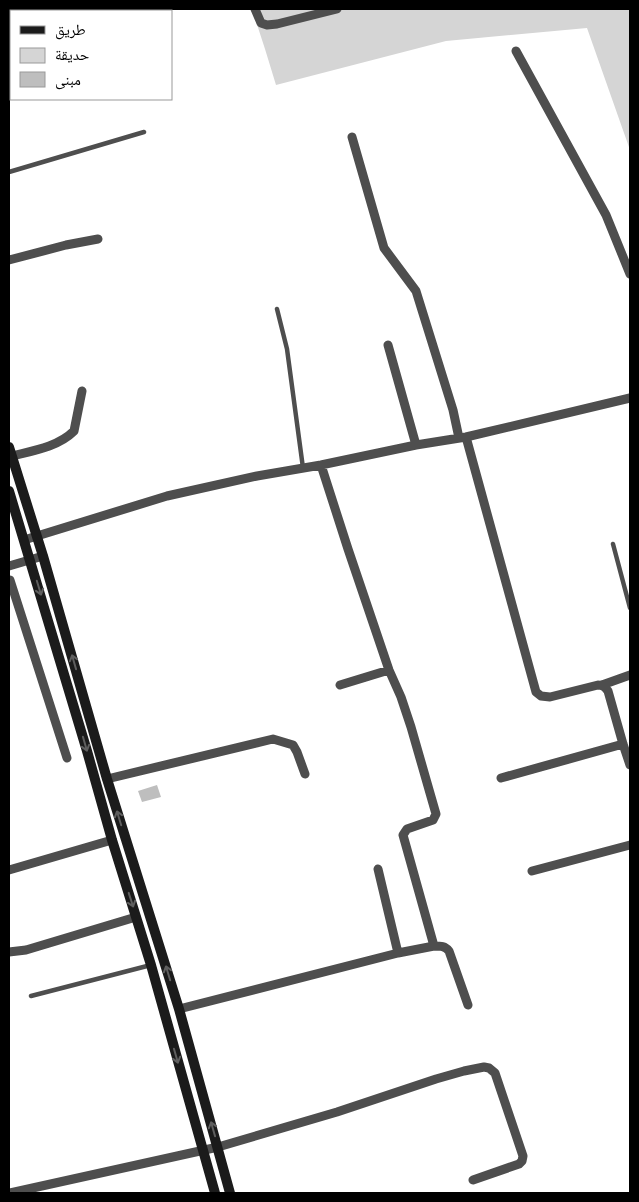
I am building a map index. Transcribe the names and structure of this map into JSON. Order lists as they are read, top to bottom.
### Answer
{
  "legend": ["طريق", "حديقة", "مبنى"]
}
